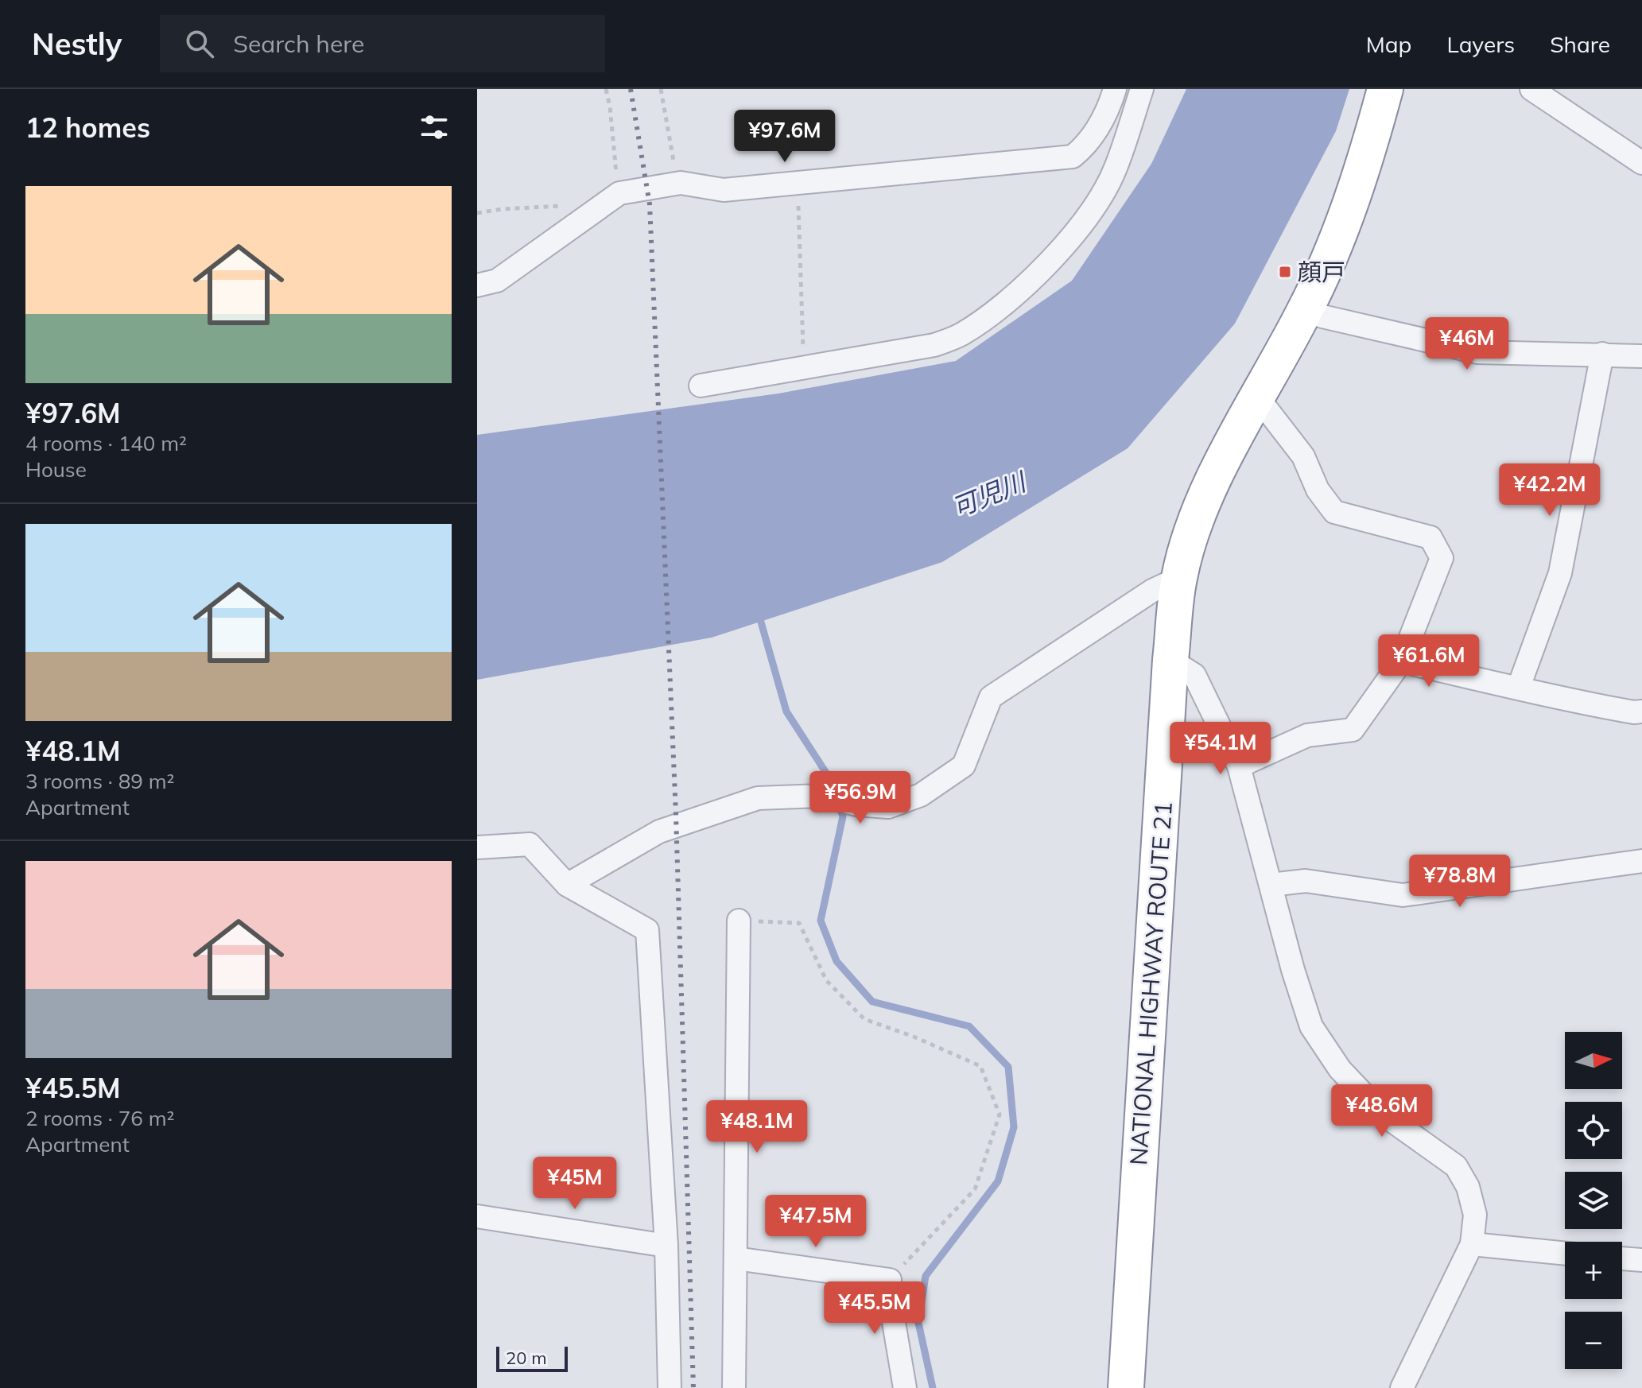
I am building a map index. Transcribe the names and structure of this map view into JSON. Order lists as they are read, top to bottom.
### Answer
{
  "streets": {
    "highway": ["NATIONAL HIGHWAY ROUTE 21"]
  },
  "water": ["可児川"],
  "places": {
    "transit": ["顔戸"]
  },
  "scale_bar": "20 m",
  "north": "right",
  "page": {
    "header": "Nestly",
    "search": "Search here",
    "nav": ["Map", "Layers", "Share"],
    "heading": "12 homes",
    "price": [
      "¥97.6M",
      "¥46M",
      "¥42.2M",
      "¥61.6M",
      "¥54.1M",
      "¥56.9M",
      "¥78.8M",
      "¥48.6M",
      "¥48.1M",
      "¥45M",
      "¥47.5M",
      "¥45.5M"
    ],
    "list": [
      {
        "name": "¥97.6M",
        "note": "4 rooms · 140 m² · House"
      },
      {
        "name": "¥48.1M",
        "note": "3 rooms · 89 m² · Apartment"
      },
      {
        "name": "¥45.5M",
        "note": "2 rooms · 76 m² · Apartment"
      }
    ],
    "map_buttons": ["+", "−"],
    "scale": "20 m"
  }
}
